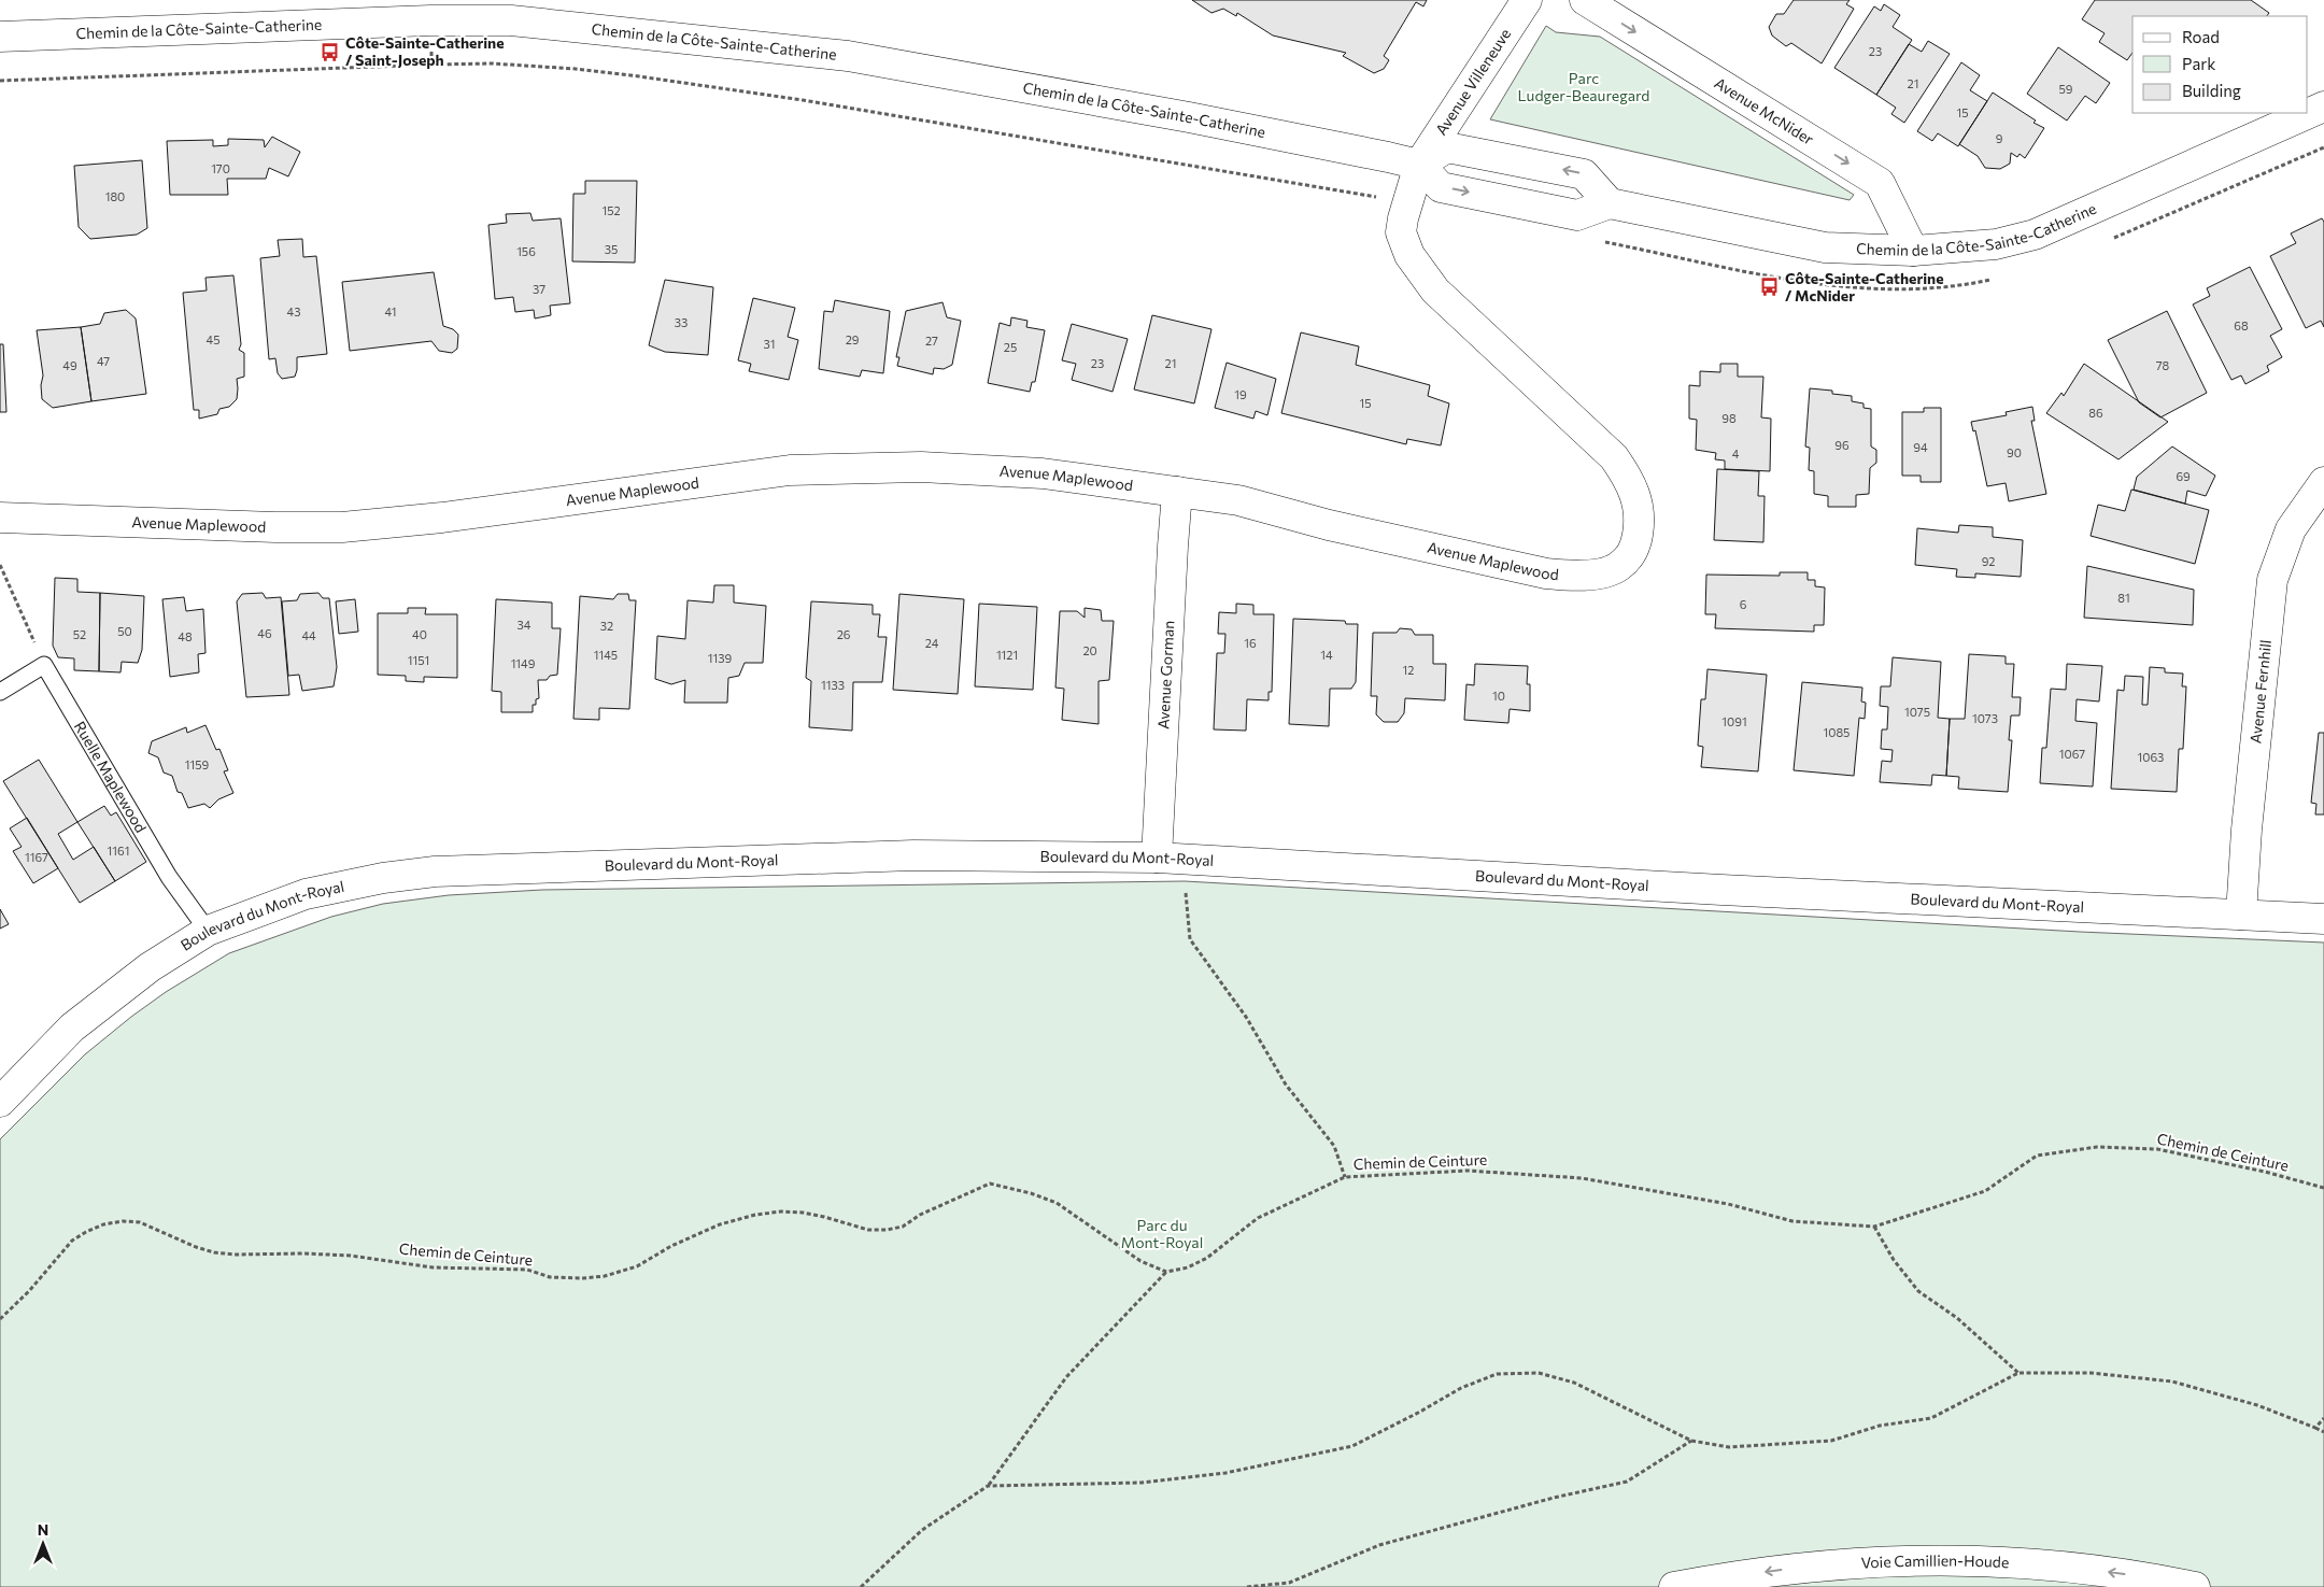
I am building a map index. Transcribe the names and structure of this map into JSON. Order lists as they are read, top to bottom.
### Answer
{
  "streets": {
    "street": [
      "Chemin de la Côte-Sainte-Catherine",
      "Avenue Villeneuve",
      "Avenue McNider",
      "Avenue Maplewood",
      "Avenue Gorman",
      "Avenue Fernhill",
      "Boulevard du Mont-Royal",
      "Voie Camillien-Houde"
    ],
    "lane": ["Ruelle Maplewood"],
    "path": ["Chemin de Ceinture"]
  },
  "crossings": [
    ["Chemin de la Côte-Sainte-Catherine", "Avenue Villeneuve"],
    ["Chemin de la Côte-Sainte-Catherine", "Avenue McNider"],
    ["Chemin de la Côte-Sainte-Catherine", "Avenue Maplewood"],
    ["Avenue Villeneuve", "Avenue Maplewood"],
    ["Avenue Maplewood", "Avenue Gorman"],
    ["Avenue Gorman", "Boulevard du Mont-Royal"],
    ["Avenue Fernhill", "Boulevard du Mont-Royal"],
    ["Ruelle Maplewood", "Boulevard du Mont-Royal"]
  ],
  "one_way": ["Avenue McNider"],
  "parks": ["Parc Ludger-Beauregard", "Parc du Mont-Royal"],
  "places": {
    "bus stop": ["Côte-Sainte-Catherine / Saint-Joseph", "Côte-Sainte-Catherine / McNider"]
  },
  "house_numbers": [
    "23",
    "21",
    "59",
    "15",
    "9",
    "170",
    "180",
    "152",
    "35",
    "156",
    "37",
    "43",
    "41",
    "33",
    "68",
    "45",
    "29",
    "27",
    "31",
    "25",
    "47",
    "23",
    "21",
    "49",
    "78",
    "19",
    "15",
    "86",
    "98",
    "96",
    "94",
    "90",
    "4",
    "69",
    "92",
    "81",
    "6",
    "34",
    "32",
    "50",
    "46",
    "52",
    "40",
    "26",
    "44",
    "48",
    "24",
    "16",
    "20",
    "1145",
    "1121",
    "14",
    "1139",
    "1151",
    "1149",
    "12",
    "1133",
    "10",
    "1075",
    "1073",
    "1091",
    "1085",
    "1067",
    "1063",
    "1159",
    "1161",
    "1167"
  ],
  "legend": ["Road", "Park", "Building"],
  "north": "top"
}
